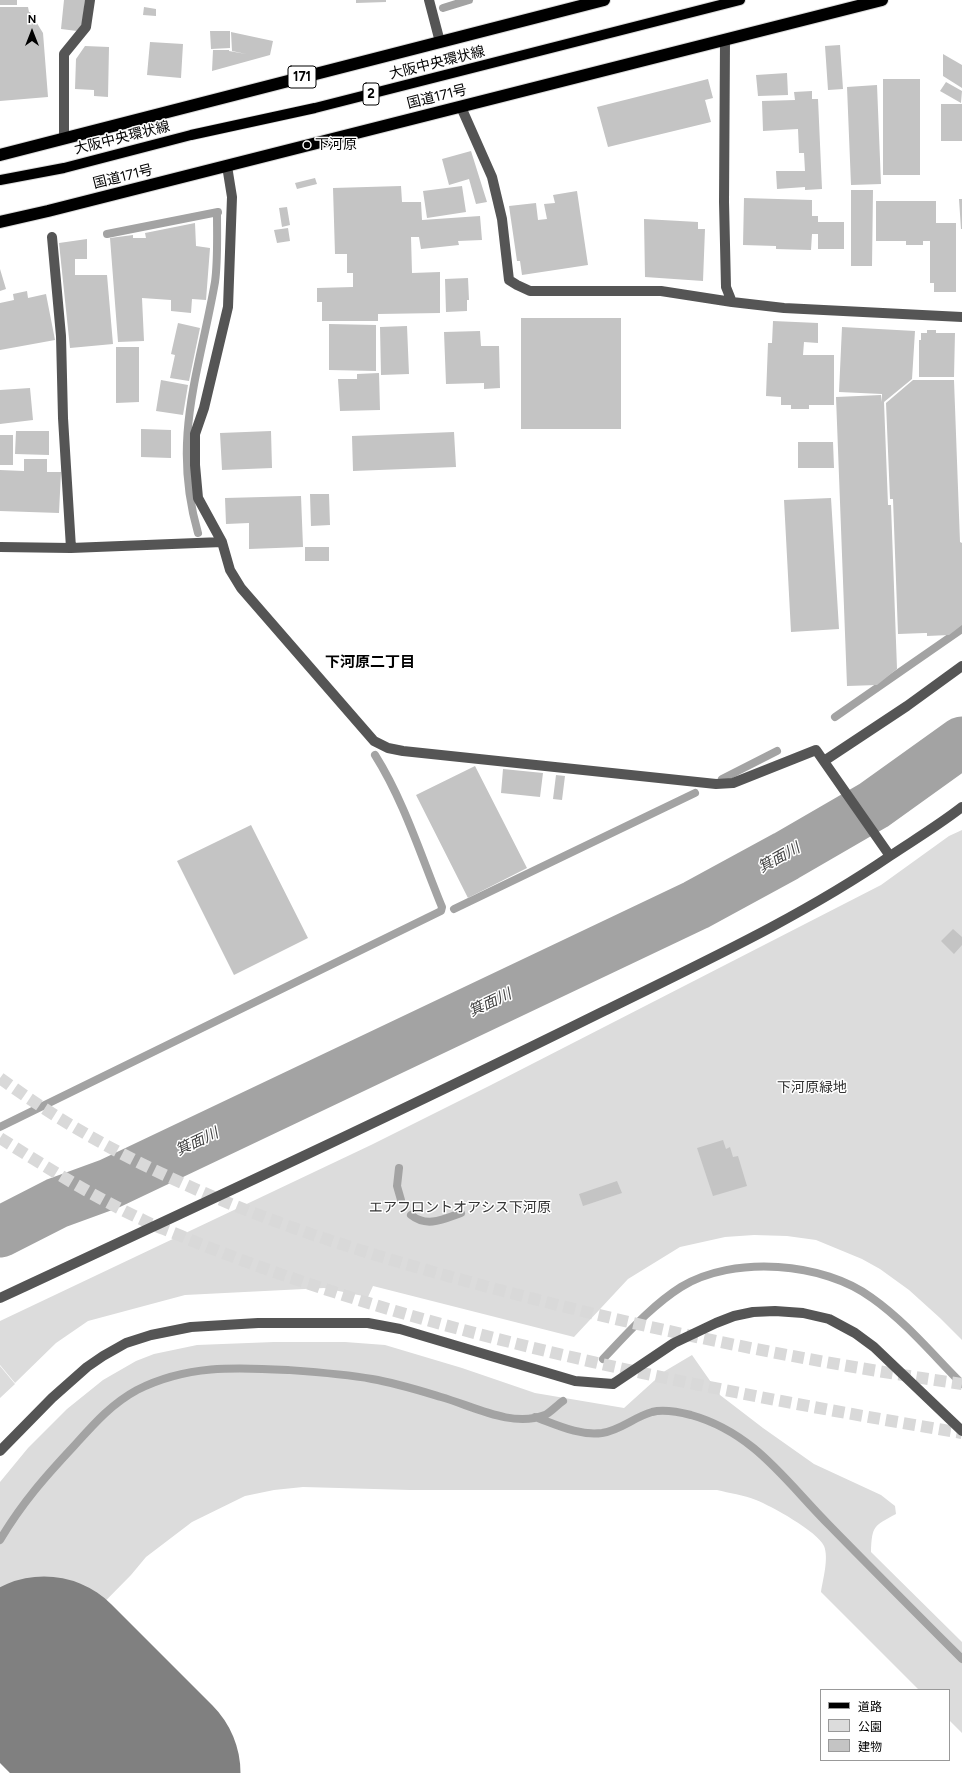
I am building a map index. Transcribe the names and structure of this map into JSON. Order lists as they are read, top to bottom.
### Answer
{
  "streets": {
    "highway": ["171", "国道171号"],
    "main road": ["大阪中央環状線", "2"]
  },
  "districts": ["下河原二丁目"],
  "water": ["箕面川"],
  "parks": ["下河原緑地", "エアフロントオアシス下河原"],
  "places": ["下河原"],
  "legend": ["道路", "公園", "建物"],
  "north": "top"
}
